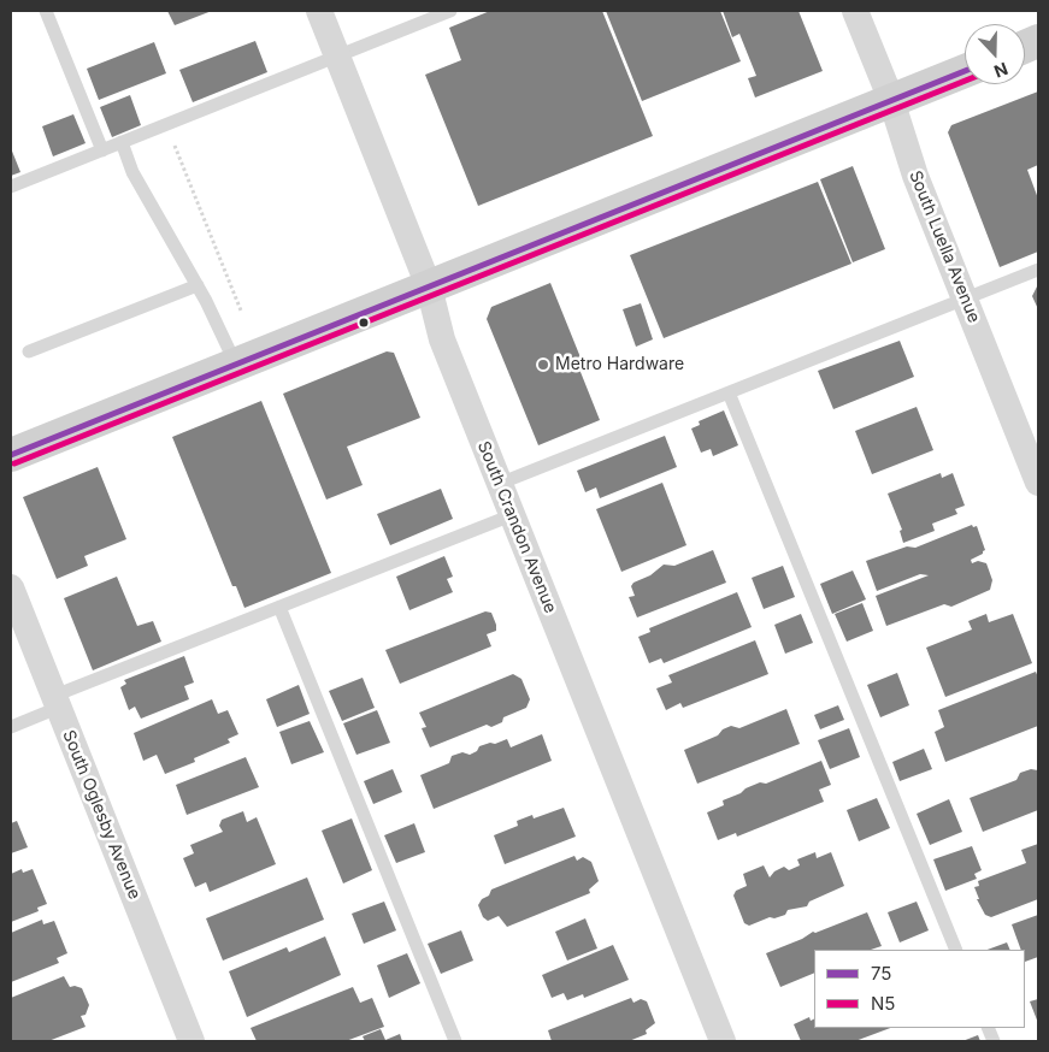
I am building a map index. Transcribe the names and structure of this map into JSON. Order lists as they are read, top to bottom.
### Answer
{
  "streets": {
    "street": ["South Luella Avenue", "South Crandon Avenue", "South Oglesby Avenue"]
  },
  "places": ["Metro Hardware"],
  "lines": ["transit line 75", "transit line N5"],
  "legend": ["75", "N5"],
  "north": "bottom"
}
